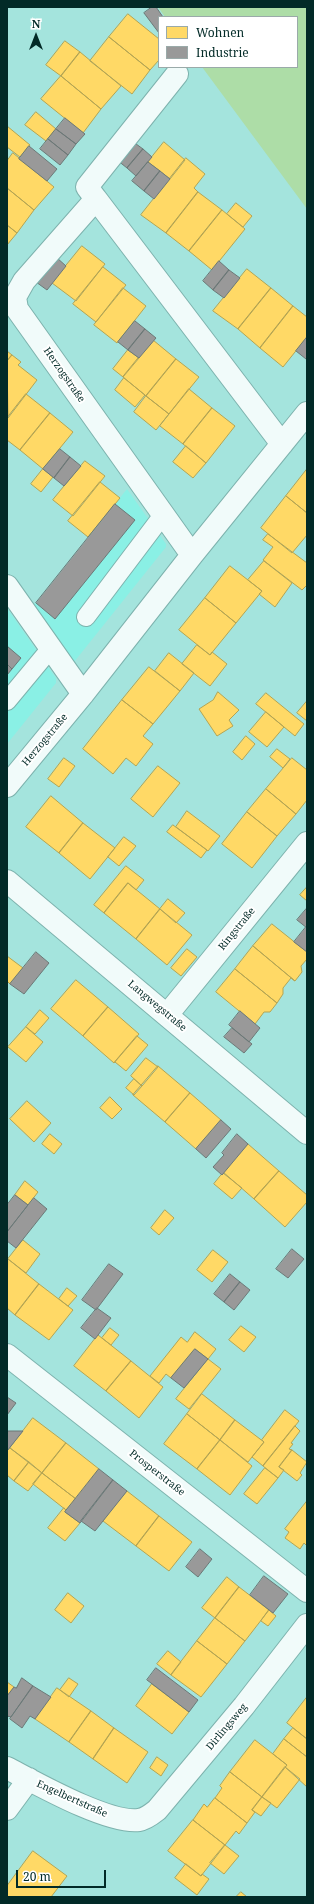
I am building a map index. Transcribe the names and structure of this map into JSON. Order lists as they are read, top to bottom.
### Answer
{
  "streets": {
    "street": [
      "Herzogstraße",
      "Ringstraße",
      "Langwegstraße",
      "Prosperstraße",
      "Dirlingsweg",
      "Engelbertstraße"
    ]
  },
  "crossings": [
    ["Ringstraße", "Langwegstraße"],
    ["Dirlingsweg", "Engelbertstraße"]
  ],
  "legend": ["Wohnen", "Industrie"],
  "scale_bar": "20 m",
  "north": "top"
}
